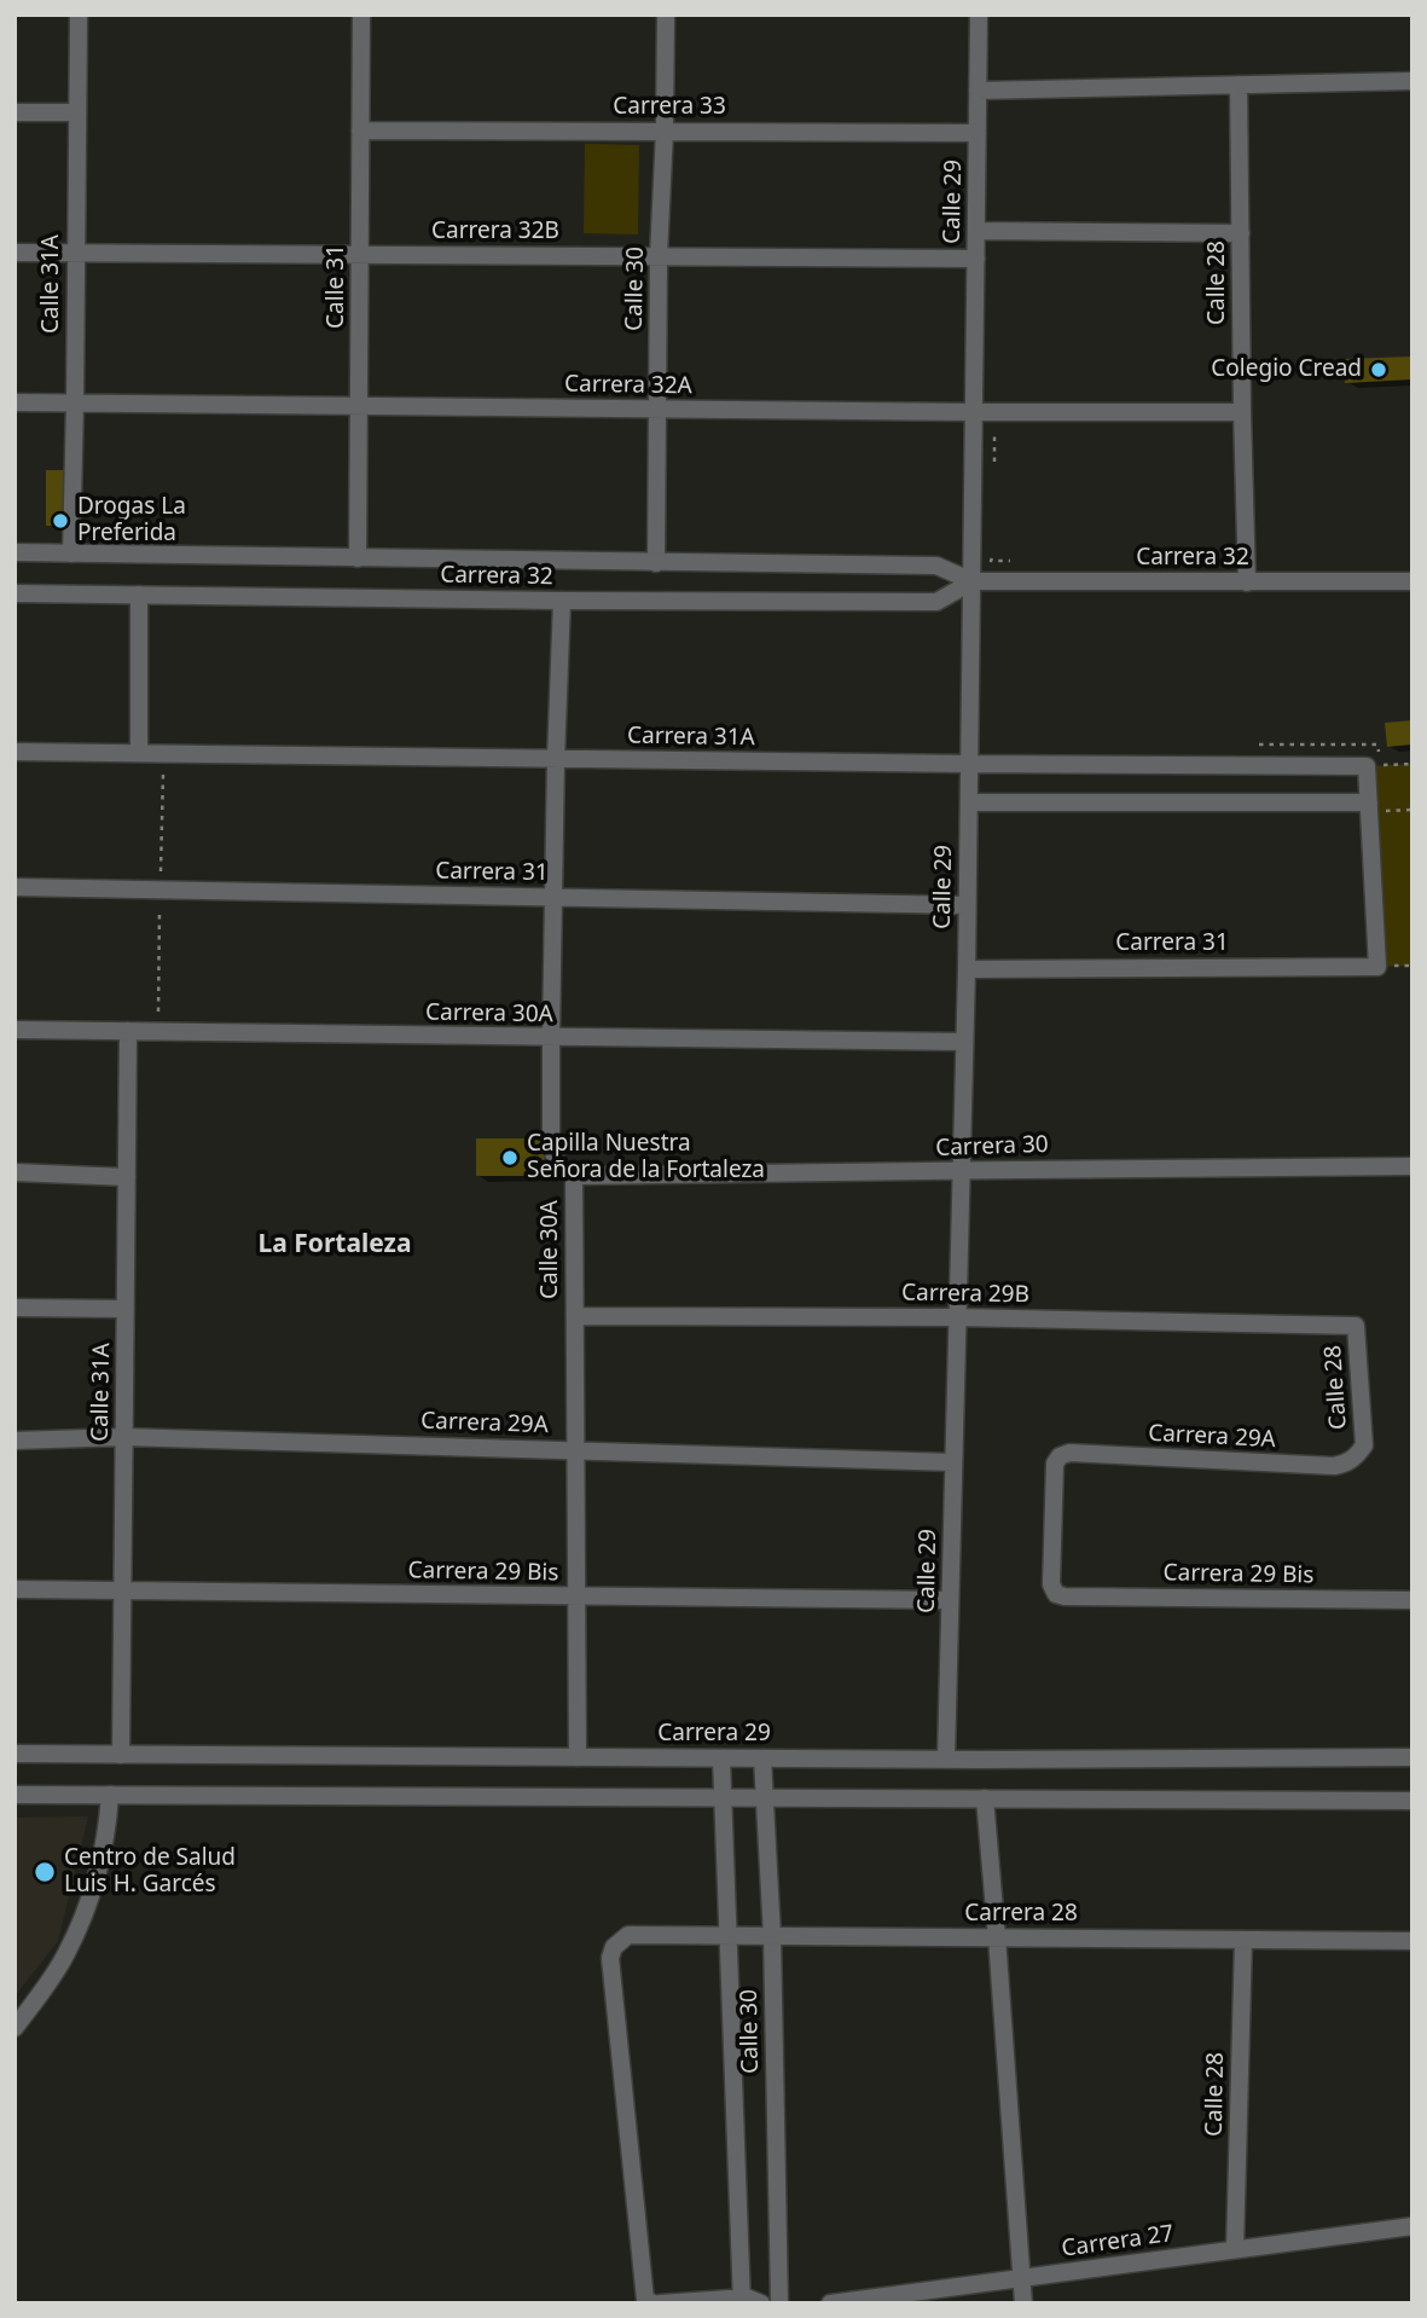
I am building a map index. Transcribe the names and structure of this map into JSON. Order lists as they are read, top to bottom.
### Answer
{
  "streets": {
    "street": [
      "Carrera 33",
      "Calle 29",
      "Carrera 32B",
      "Calle 28",
      "Calle 31A",
      "Calle 31",
      "Calle 30",
      "Carrera 32A",
      "Carrera 32",
      "Carrera 31A",
      "Carrera 31",
      "Carrera 30A",
      "Carrera 30",
      "Calle 30A",
      "Carrera 29B",
      "Carrera 29A",
      "Carrera 29 Bis",
      "Carrera 29",
      "Carrera 28",
      "Carrera 27"
    ]
  },
  "crossings": [
    ["Carrera 33", "Calle 29"],
    ["Carrera 33", "Calle 31"],
    ["Carrera 33", "Calle 30"],
    ["Calle 29", "Carrera 32B"],
    ["Calle 29", "Carrera 32A"],
    ["Calle 29", "Carrera 32"],
    ["Calle 29", "Carrera 31A"],
    ["Calle 29", "Carrera 31"],
    ["Calle 29", "Carrera 30A"],
    ["Calle 29", "Carrera 30"],
    ["Calle 29", "Carrera 29B"],
    ["Calle 29", "Carrera 29A"],
    ["Calle 29", "Carrera 29 Bis"],
    ["Calle 29", "Carrera 29"],
    ["Carrera 32B", "Calle 31A"],
    ["Carrera 32B", "Calle 31"],
    ["Carrera 32B", "Calle 30"],
    ["Calle 28", "Carrera 32A"],
    ["Calle 28", "Carrera 32"],
    ["Calle 28", "Carrera 29B"],
    ["Calle 28", "Carrera 29A"],
    ["Calle 28", "Carrera 28"],
    ["Calle 28", "Carrera 27"],
    ["Calle 31A", "Carrera 32A"],
    ["Calle 31A", "Carrera 32"],
    ["Calle 31A", "Carrera 30A"],
    ["Calle 31A", "Carrera 29A"],
    ["Calle 31A", "Carrera 29 Bis"],
    ["Calle 31A", "Carrera 29"],
    ["Calle 31", "Carrera 32A"],
    ["Calle 31", "Carrera 32"],
    ["Calle 30", "Carrera 32A"],
    ["Calle 30", "Carrera 32"],
    ["Calle 30", "Carrera 29"],
    ["Calle 30", "Carrera 28"],
    ["Carrera 32", "Calle 30A"],
    ["Carrera 31A", "Calle 30A"],
    ["Carrera 31", "Calle 30A"],
    ["Carrera 30A", "Calle 30A"],
    ["Carrera 30", "Calle 30A"],
    ["Calle 30A", "Carrera 29B"],
    ["Calle 30A", "Carrera 29A"],
    ["Calle 30A", "Carrera 29 Bis"],
    ["Calle 30A", "Carrera 29"],
    ["Carrera 29A", "Carrera 29 Bis"]
  ],
  "districts": ["La Fortaleza"],
  "places": [
    "Colegio Cread",
    "Drogas La Preferida",
    "Capilla Nuestra Señora de la Fortaleza",
    "Centro de Salud Luis H. Garcés"
  ]
}
